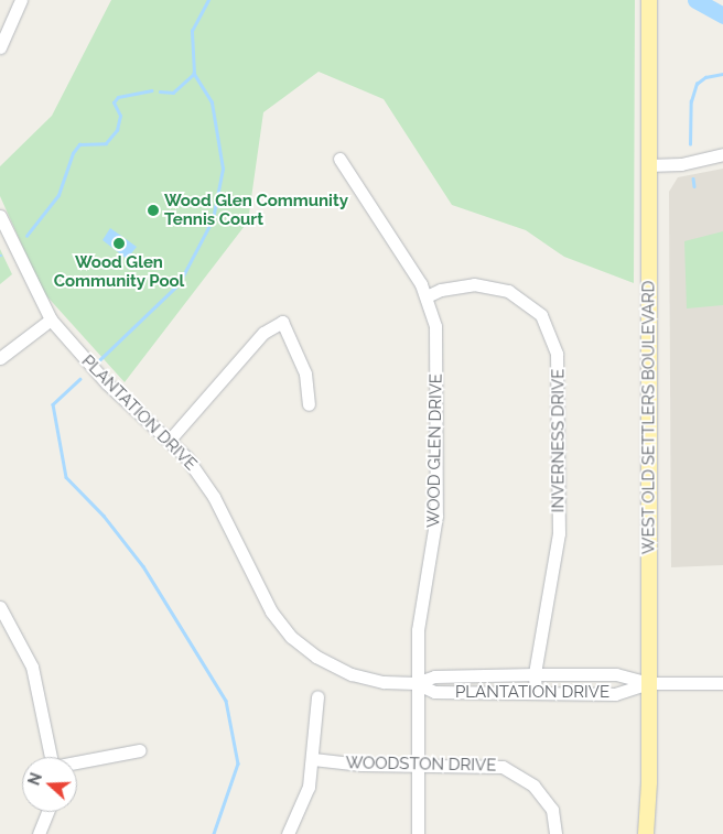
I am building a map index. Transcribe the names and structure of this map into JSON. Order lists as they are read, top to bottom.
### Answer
{
  "streets": {
    "main road": ["WEST OLD SETTLERS BOULEVARD"],
    "street": [
      "PLANTATION DRIVE",
      "INVERNESS DRIVE",
      "WOOD GLEN DRIVE",
      "WOODSTON DRIVE"
    ]
  },
  "crossings": [
    ["PLANTATION DRIVE", "WEST OLD SETTLERS BOULEVARD"],
    ["PLANTATION DRIVE", "INVERNESS DRIVE"],
    ["PLANTATION DRIVE", "WOOD GLEN DRIVE"],
    ["INVERNESS DRIVE", "WOOD GLEN DRIVE"],
    ["WOOD GLEN DRIVE", "WOODSTON DRIVE"]
  ],
  "places": ["Wood Glen Community Tennis Court", "Wood Glen Community Pool"],
  "north": "left"
}
